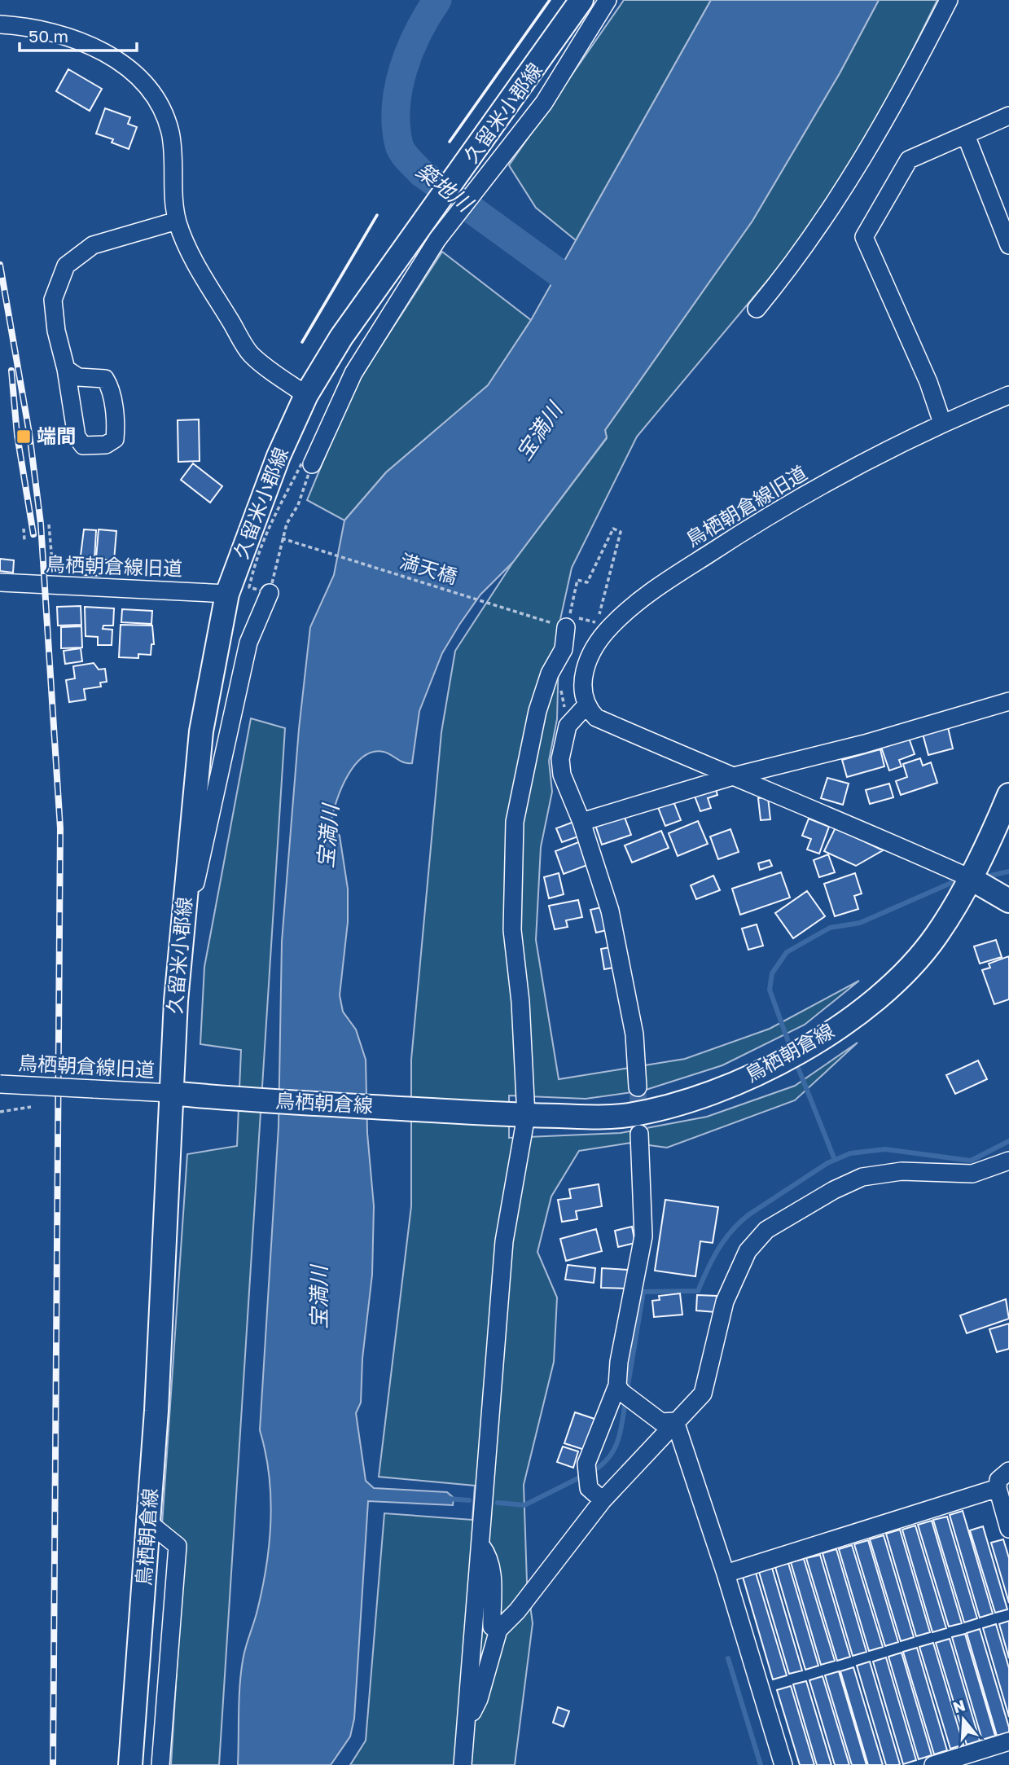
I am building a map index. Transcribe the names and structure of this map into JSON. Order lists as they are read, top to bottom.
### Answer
{
  "streets": {
    "main road": ["久留米小郡線", "鳥栖朝倉線"],
    "street": ["鳥栖朝倉線旧道"],
    "path": ["満天橋"]
  },
  "crossings": [
    ["久留米小郡線", "鳥栖朝倉線旧道"],
    ["久留米小郡線", "鳥栖朝倉線"],
    ["鳥栖朝倉線旧道", "鳥栖朝倉線"]
  ],
  "water": ["築地川", "宝満川"],
  "places": {
    "transit": ["端間"]
  },
  "scale_bar": "50 m",
  "north": "top"
}
